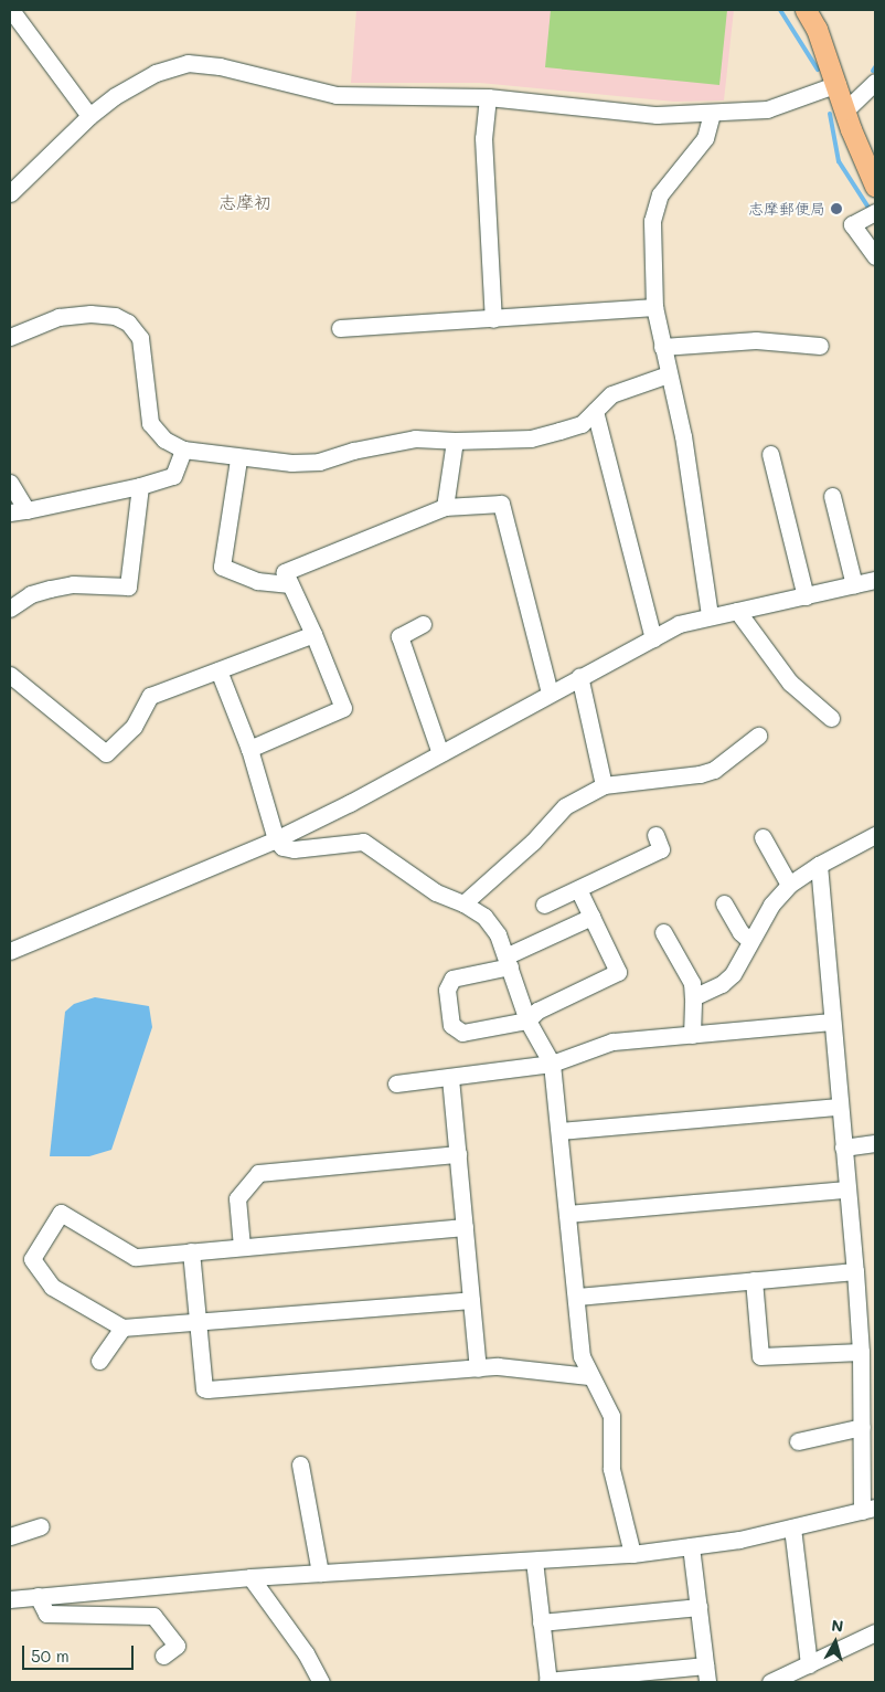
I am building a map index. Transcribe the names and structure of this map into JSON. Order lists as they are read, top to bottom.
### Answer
{
  "districts": ["志摩初"],
  "places": ["志摩郵便局"],
  "scale_bar": "50 m",
  "north": "top"
}
